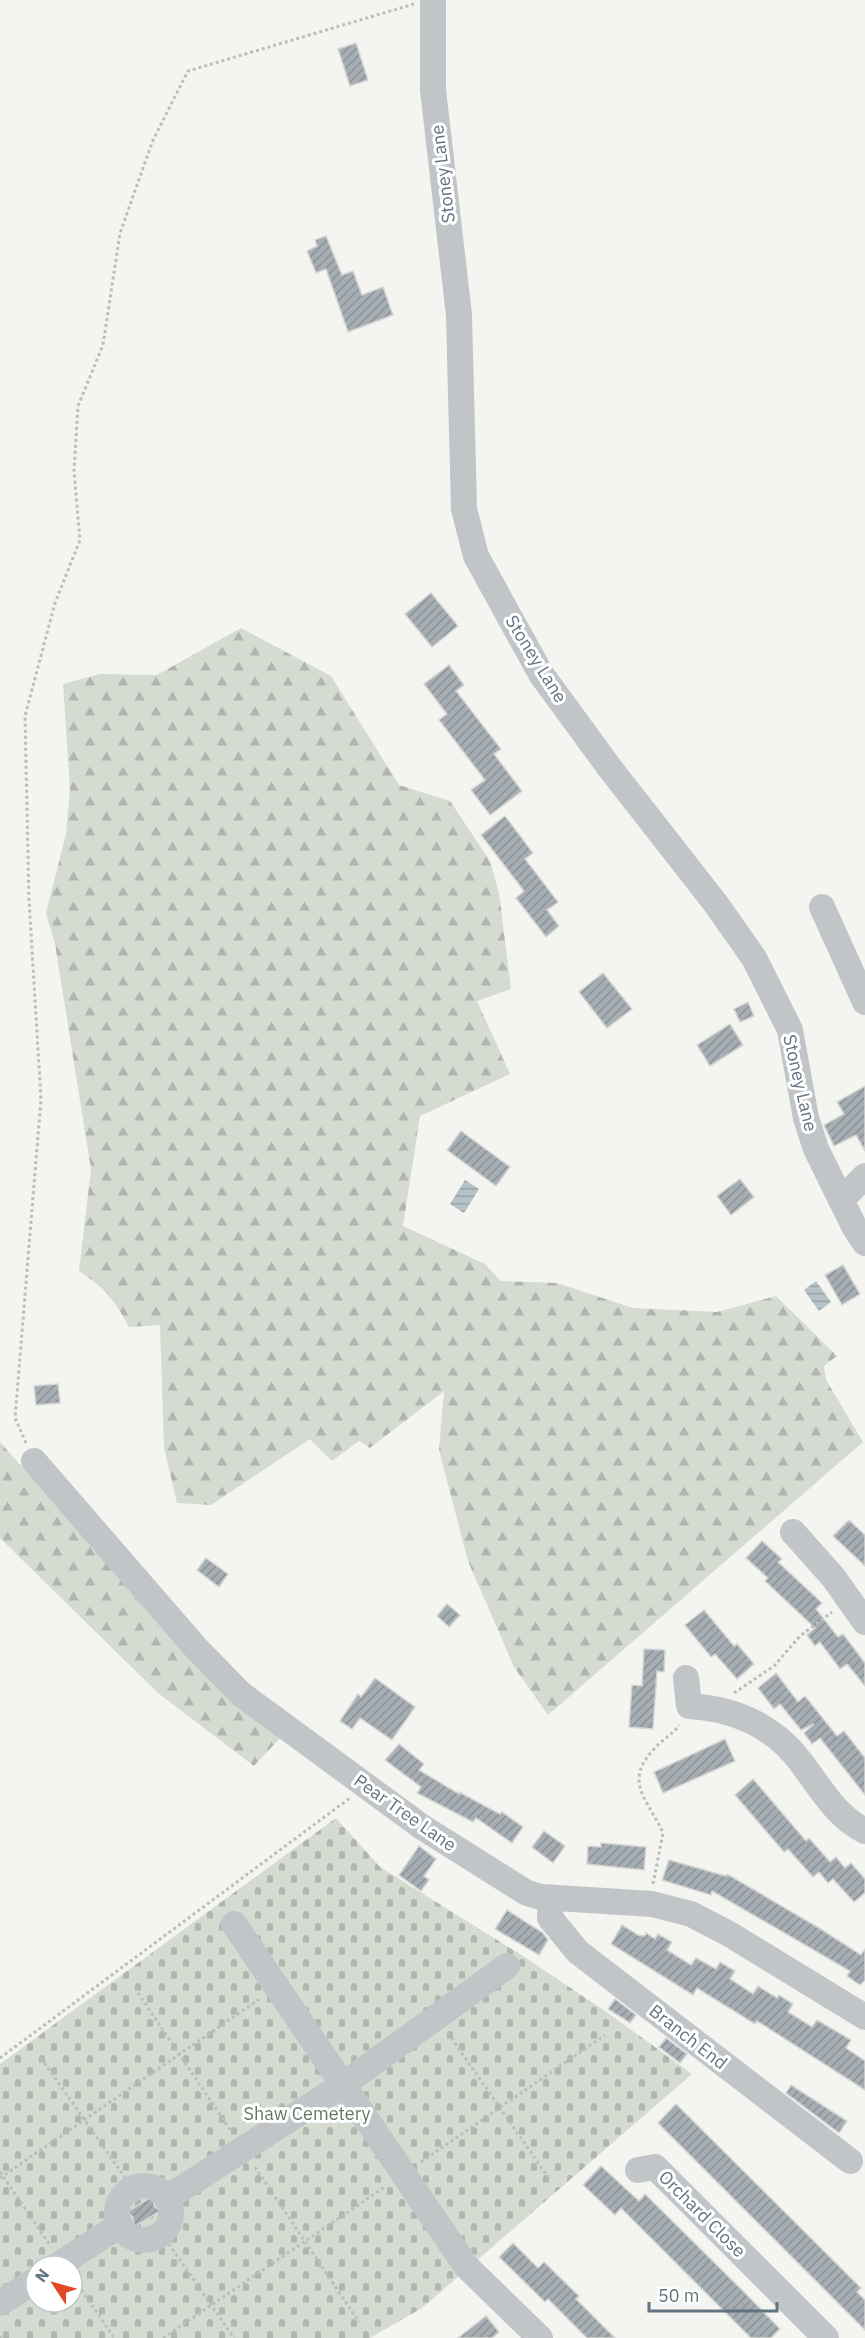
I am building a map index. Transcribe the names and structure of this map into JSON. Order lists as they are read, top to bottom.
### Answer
{
  "streets": {
    "street": [
      "Stoney Lane",
      "Pear Tree Lane",
      "Branch End",
      "Orchard Close"
    ]
  },
  "crossings": [
    ["Pear Tree Lane", "Branch End"]
  ],
  "parks": ["Shaw Cemetery"],
  "scale_bar": "50 m",
  "north": "top left"
}
